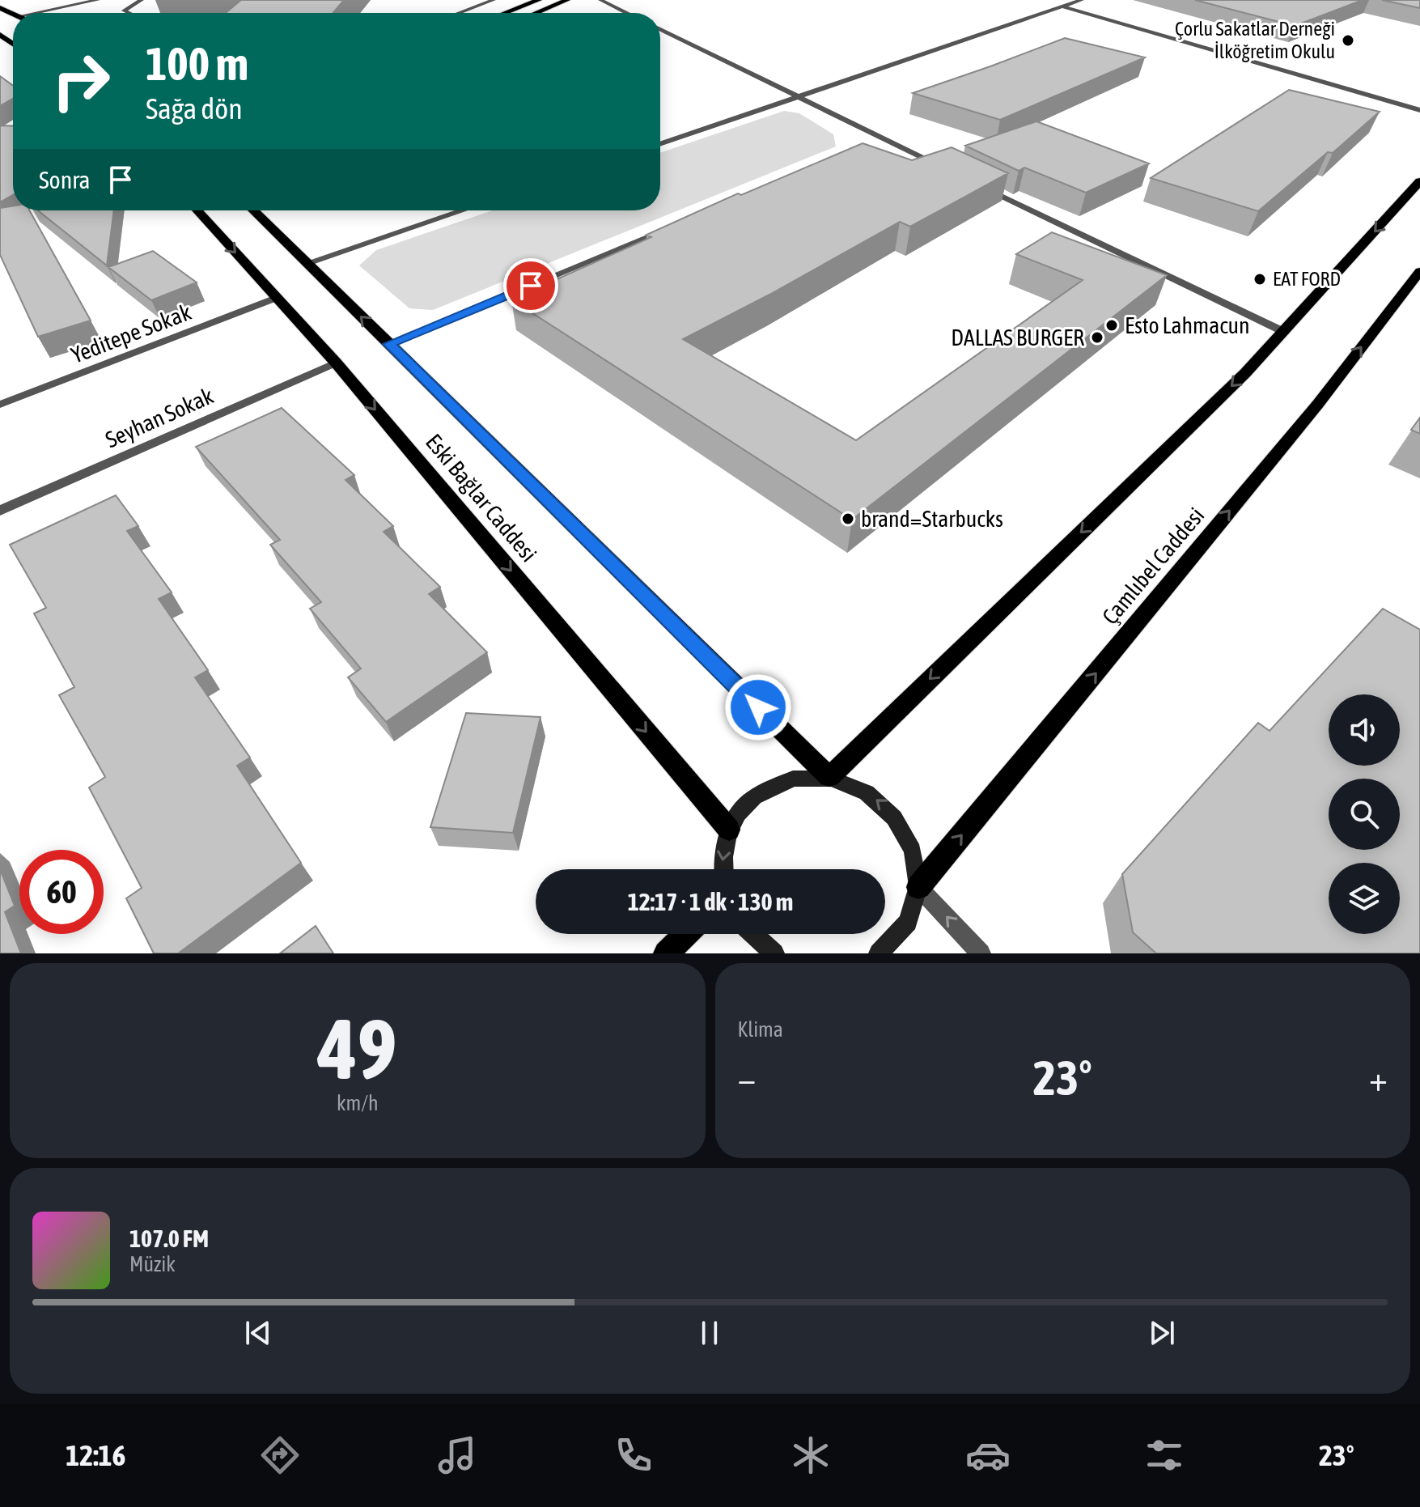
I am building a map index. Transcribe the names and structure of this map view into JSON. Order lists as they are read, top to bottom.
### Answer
{
  "streets": {
    "main road": ["Eski Bağlar Caddesi", "Çamlıbel Caddesi"],
    "street": ["Yeditepe Sokak", "Seyhan Sokak"]
  },
  "crossings": [
    ["Yeditepe Sokak", "Eski Bağlar Caddesi"],
    ["Seyhan Sokak", "Eski Bağlar Caddesi"]
  ],
  "places": [
    "Çorlu Sakatlar Derneği İlköğretim Okulu",
    "EAT FORD",
    "Esto Lahmacun",
    "DALLAS BURGER",
    "brand=Starbucks"
  ],
  "page": {
    "turn": ["100 m", "Sağa dön"],
    "then": "Sonra",
    "limit": "60",
    "trip": "12:17 · 1 dk · 130 m",
    "tile": [
      ["49", "km/h"],
      "Klima"
    ],
    "heat": ["−", "23°", "+"],
    "song": ["107.0 FM", "Müzik"],
    "tabs": ["12:16", "23°"]
  }
}
